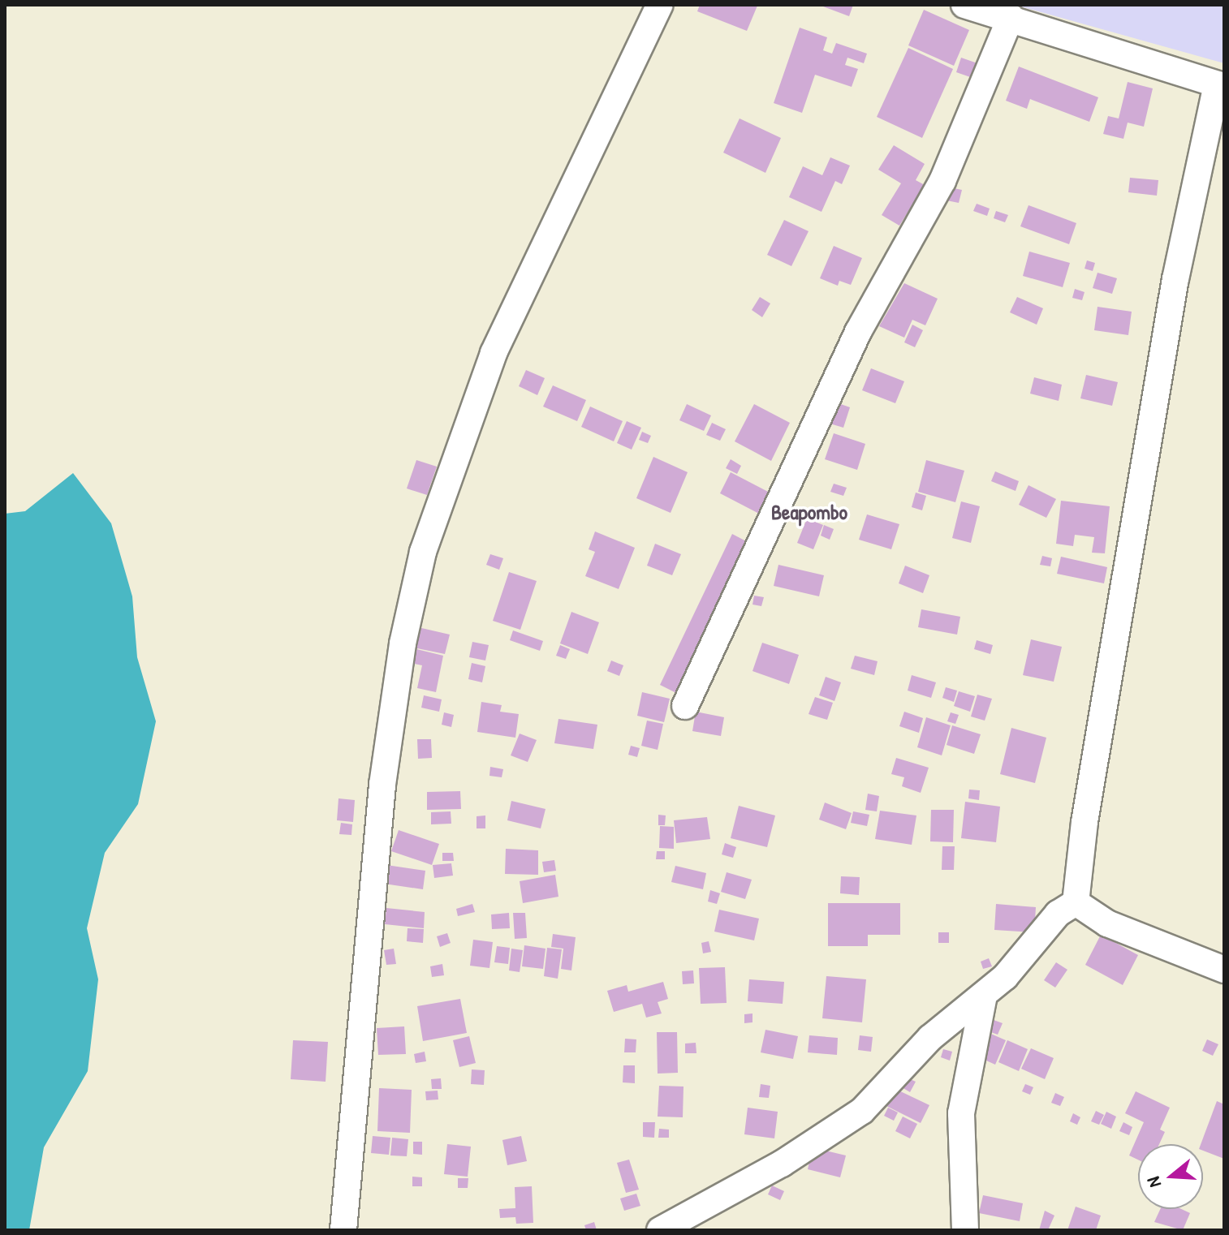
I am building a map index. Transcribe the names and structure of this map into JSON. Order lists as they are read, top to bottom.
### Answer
{
  "districts": ["Beapombo"],
  "north": "left"
}
